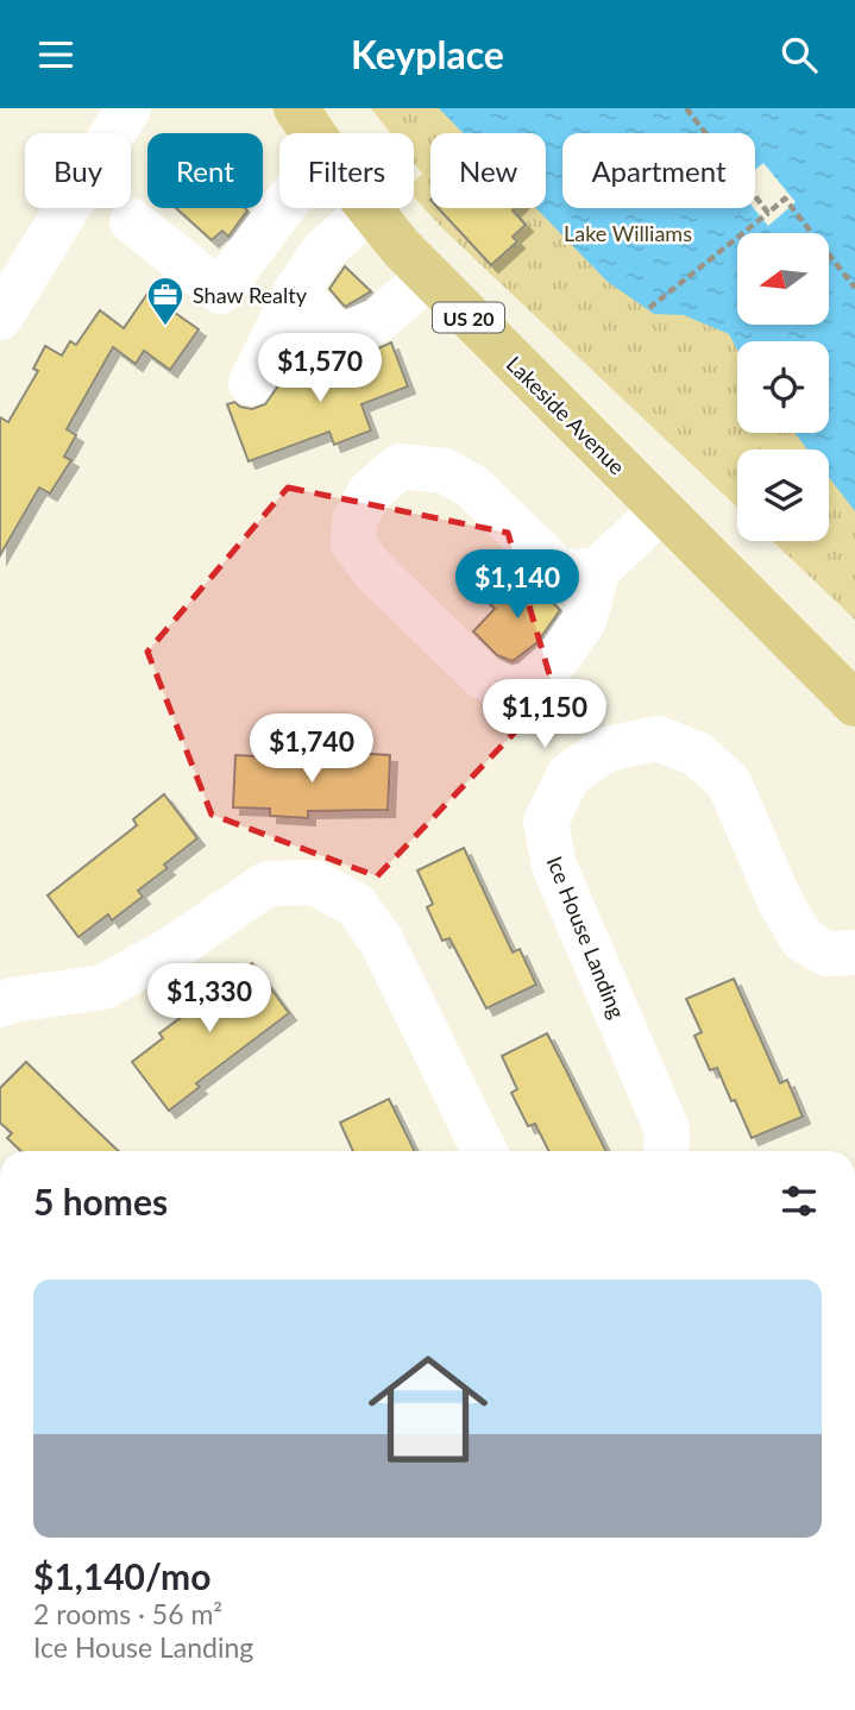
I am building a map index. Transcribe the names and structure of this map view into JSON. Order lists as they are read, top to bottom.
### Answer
{
  "streets": {
    "main road": ["US 20", "Lakeside Avenue"],
    "street": ["Ice House Landing"]
  },
  "parks": ["Lake Williams"],
  "places": {
    "office": ["Shaw Realty"]
  },
  "north": "left",
  "page": {
    "header": "Keyplace",
    "chip": [
      "Buy",
      "Rent",
      "Filters",
      "New",
      "Apartment"
    ],
    "price": [
      "$1,570",
      "$1,140",
      "$1,150",
      "$1,740",
      "$1,330"
    ],
    "heading": "5 homes",
    "list": [
      {
        "name": "$1,140/mo",
        "note": "2 rooms · 56 m² · Ice House Landing"
      }
    ]
  }
}
